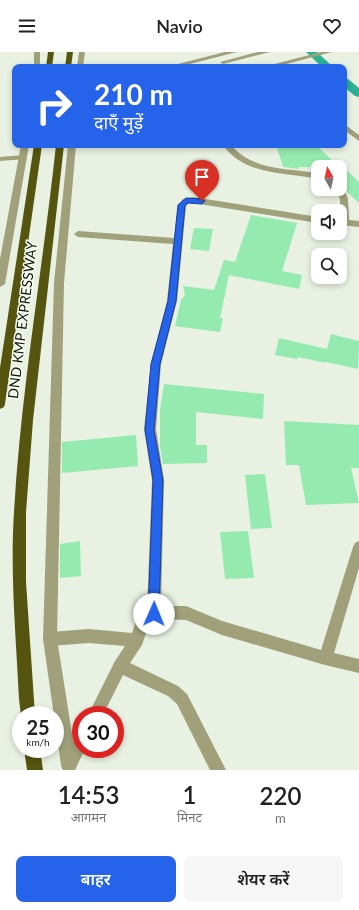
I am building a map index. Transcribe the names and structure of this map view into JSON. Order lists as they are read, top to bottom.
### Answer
{
  "streets": {
    "highway": ["DND KMP EXPRESSWAY"]
  },
  "north": "top",
  "page": {
    "header": "Navio",
    "turn": ["210 m", "दाएँ मुड़ें"],
    "speed": "25 km/h",
    "limit": "30",
    "eta": [
      "14:53",
      "आगमन",
      "1",
      "मिनट",
      "220",
      "m"
    ],
    "buttons": ["बाहर", "शेयर करें"]
  }
}
